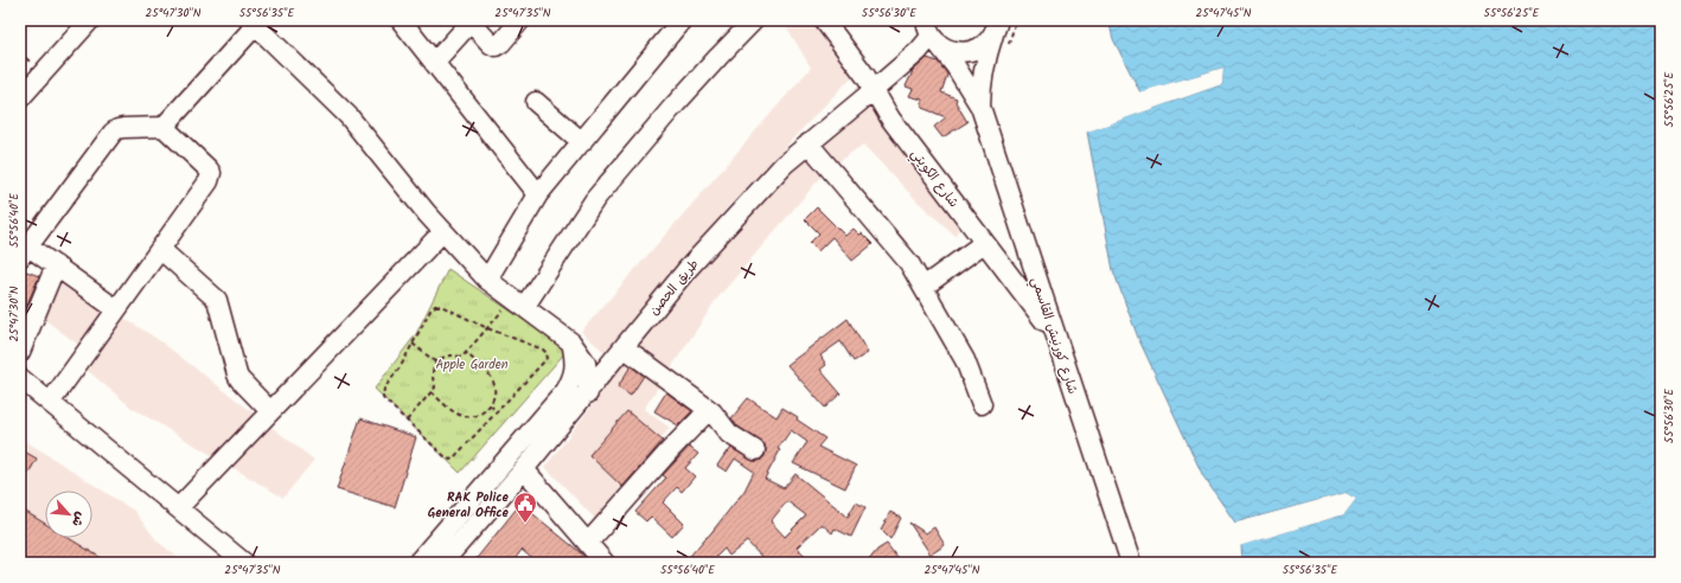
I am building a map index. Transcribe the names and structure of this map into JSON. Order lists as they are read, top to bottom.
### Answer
{
  "streets": {
    "street": ["شارع الكويتي", "طريق الحصن", "شارع كورنيش القاسمي"]
  },
  "crossings": [
    ["شارع الكويتي", "طريق الحصن"],
    ["شارع الكويتي", "شارع كورنيش القاسمي"],
    ["طريق الحصن", "شارع كورنيش القاسمي"]
  ],
  "parks": ["Apple Garden"],
  "places": {
    "public building": ["RAK Police General Office"]
  },
  "north": "bottom right",
  "coordinates": [
    "25°47'30\"N",
    "55°56'35\"E",
    "25°47'35\"N",
    "55°56'30\"E",
    "25°47'45\"N",
    "55°56'25\"E",
    "55°56'40\"E"
  ]
}
